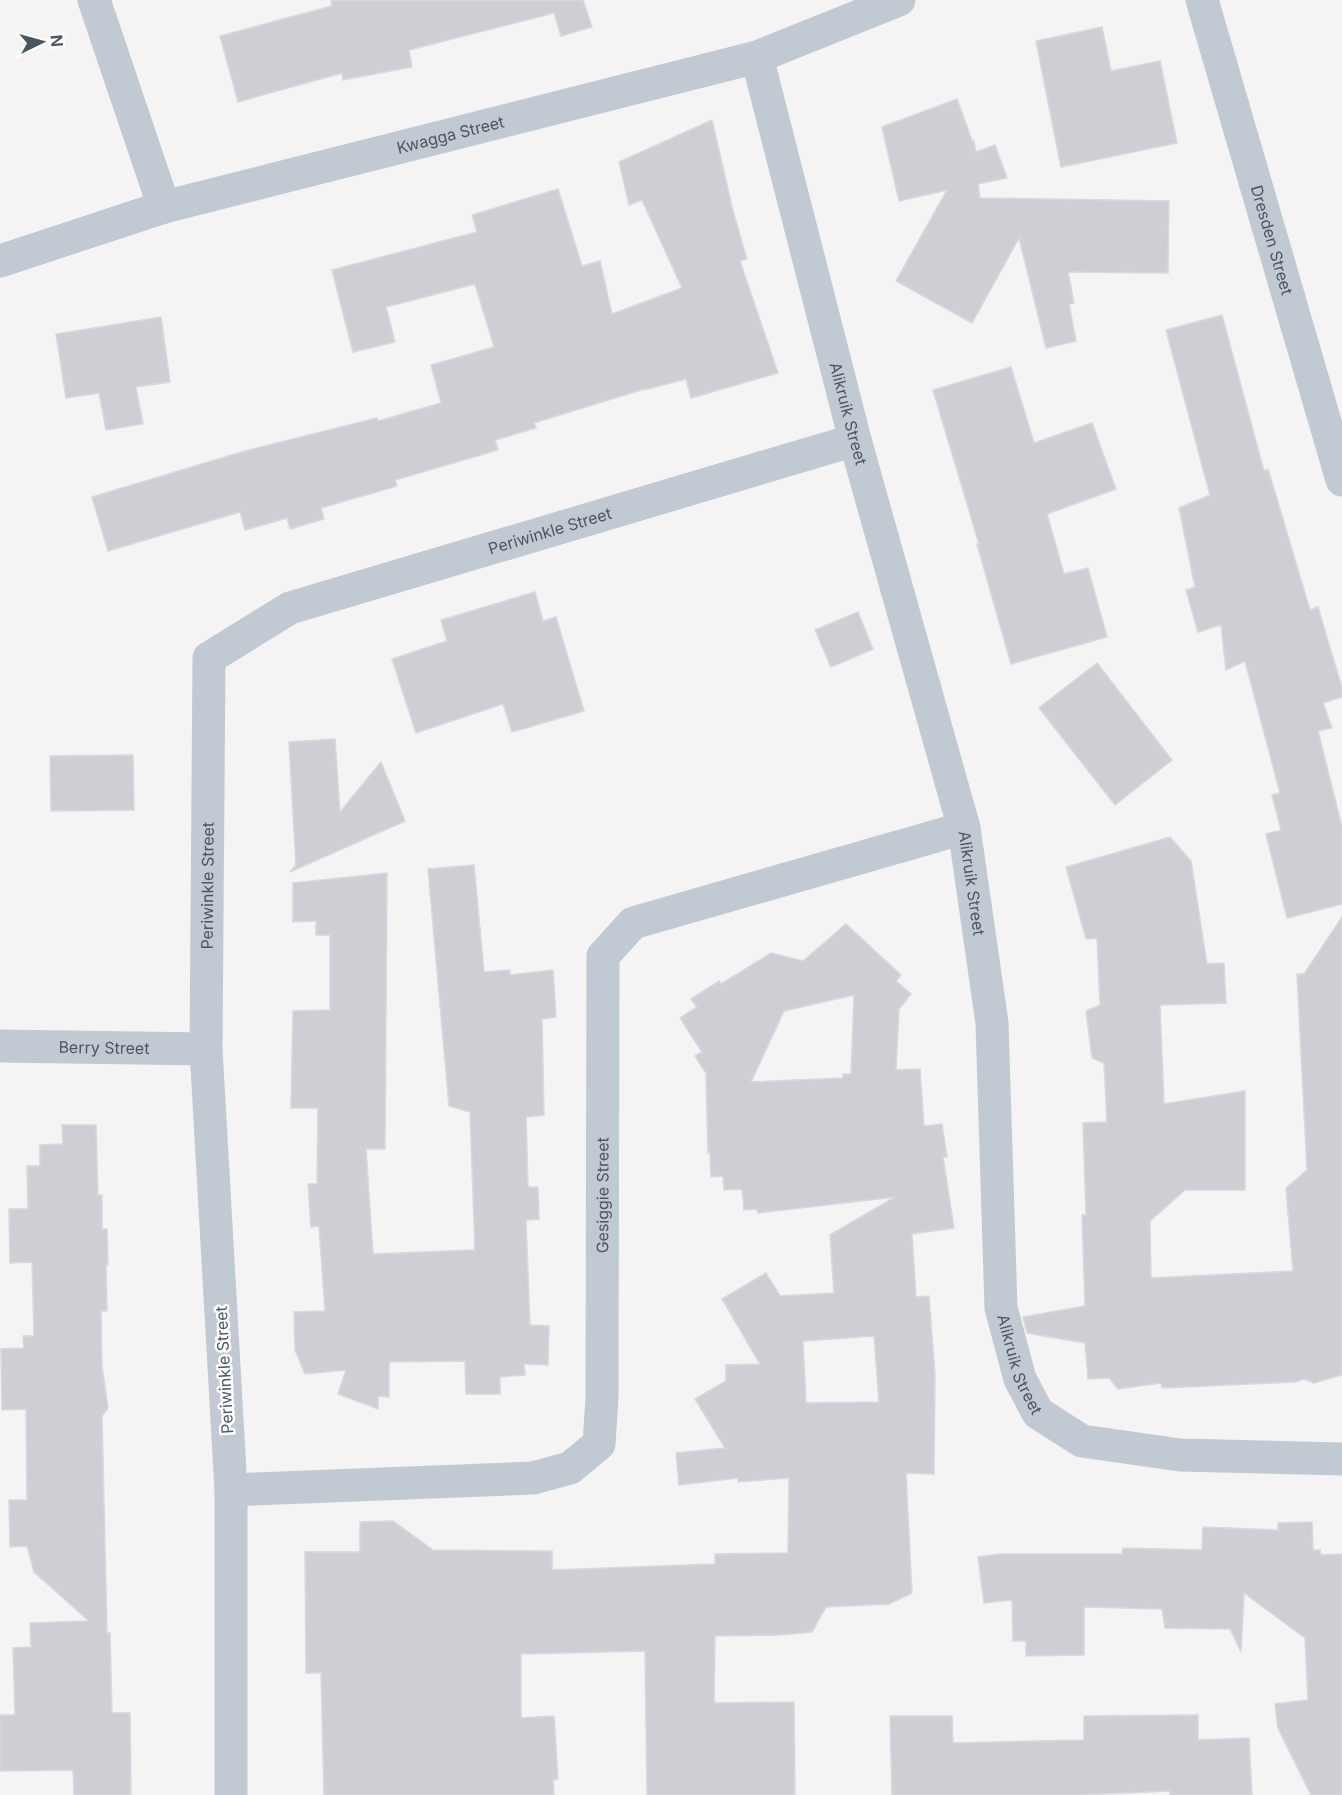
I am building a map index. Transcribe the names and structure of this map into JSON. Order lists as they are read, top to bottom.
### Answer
{
  "streets": {
    "street": [
      "Kwagga Street",
      "Dresden Street",
      "Alikruik Street",
      "Periwinkle Street",
      "Berry Street",
      "Gesiggie Street"
    ]
  },
  "crossings": [
    ["Kwagga Street", "Alikruik Street"],
    ["Alikruik Street", "Periwinkle Street"],
    ["Alikruik Street", "Gesiggie Street"],
    ["Periwinkle Street", "Berry Street"],
    ["Periwinkle Street", "Gesiggie Street"]
  ],
  "north": "right"
}
